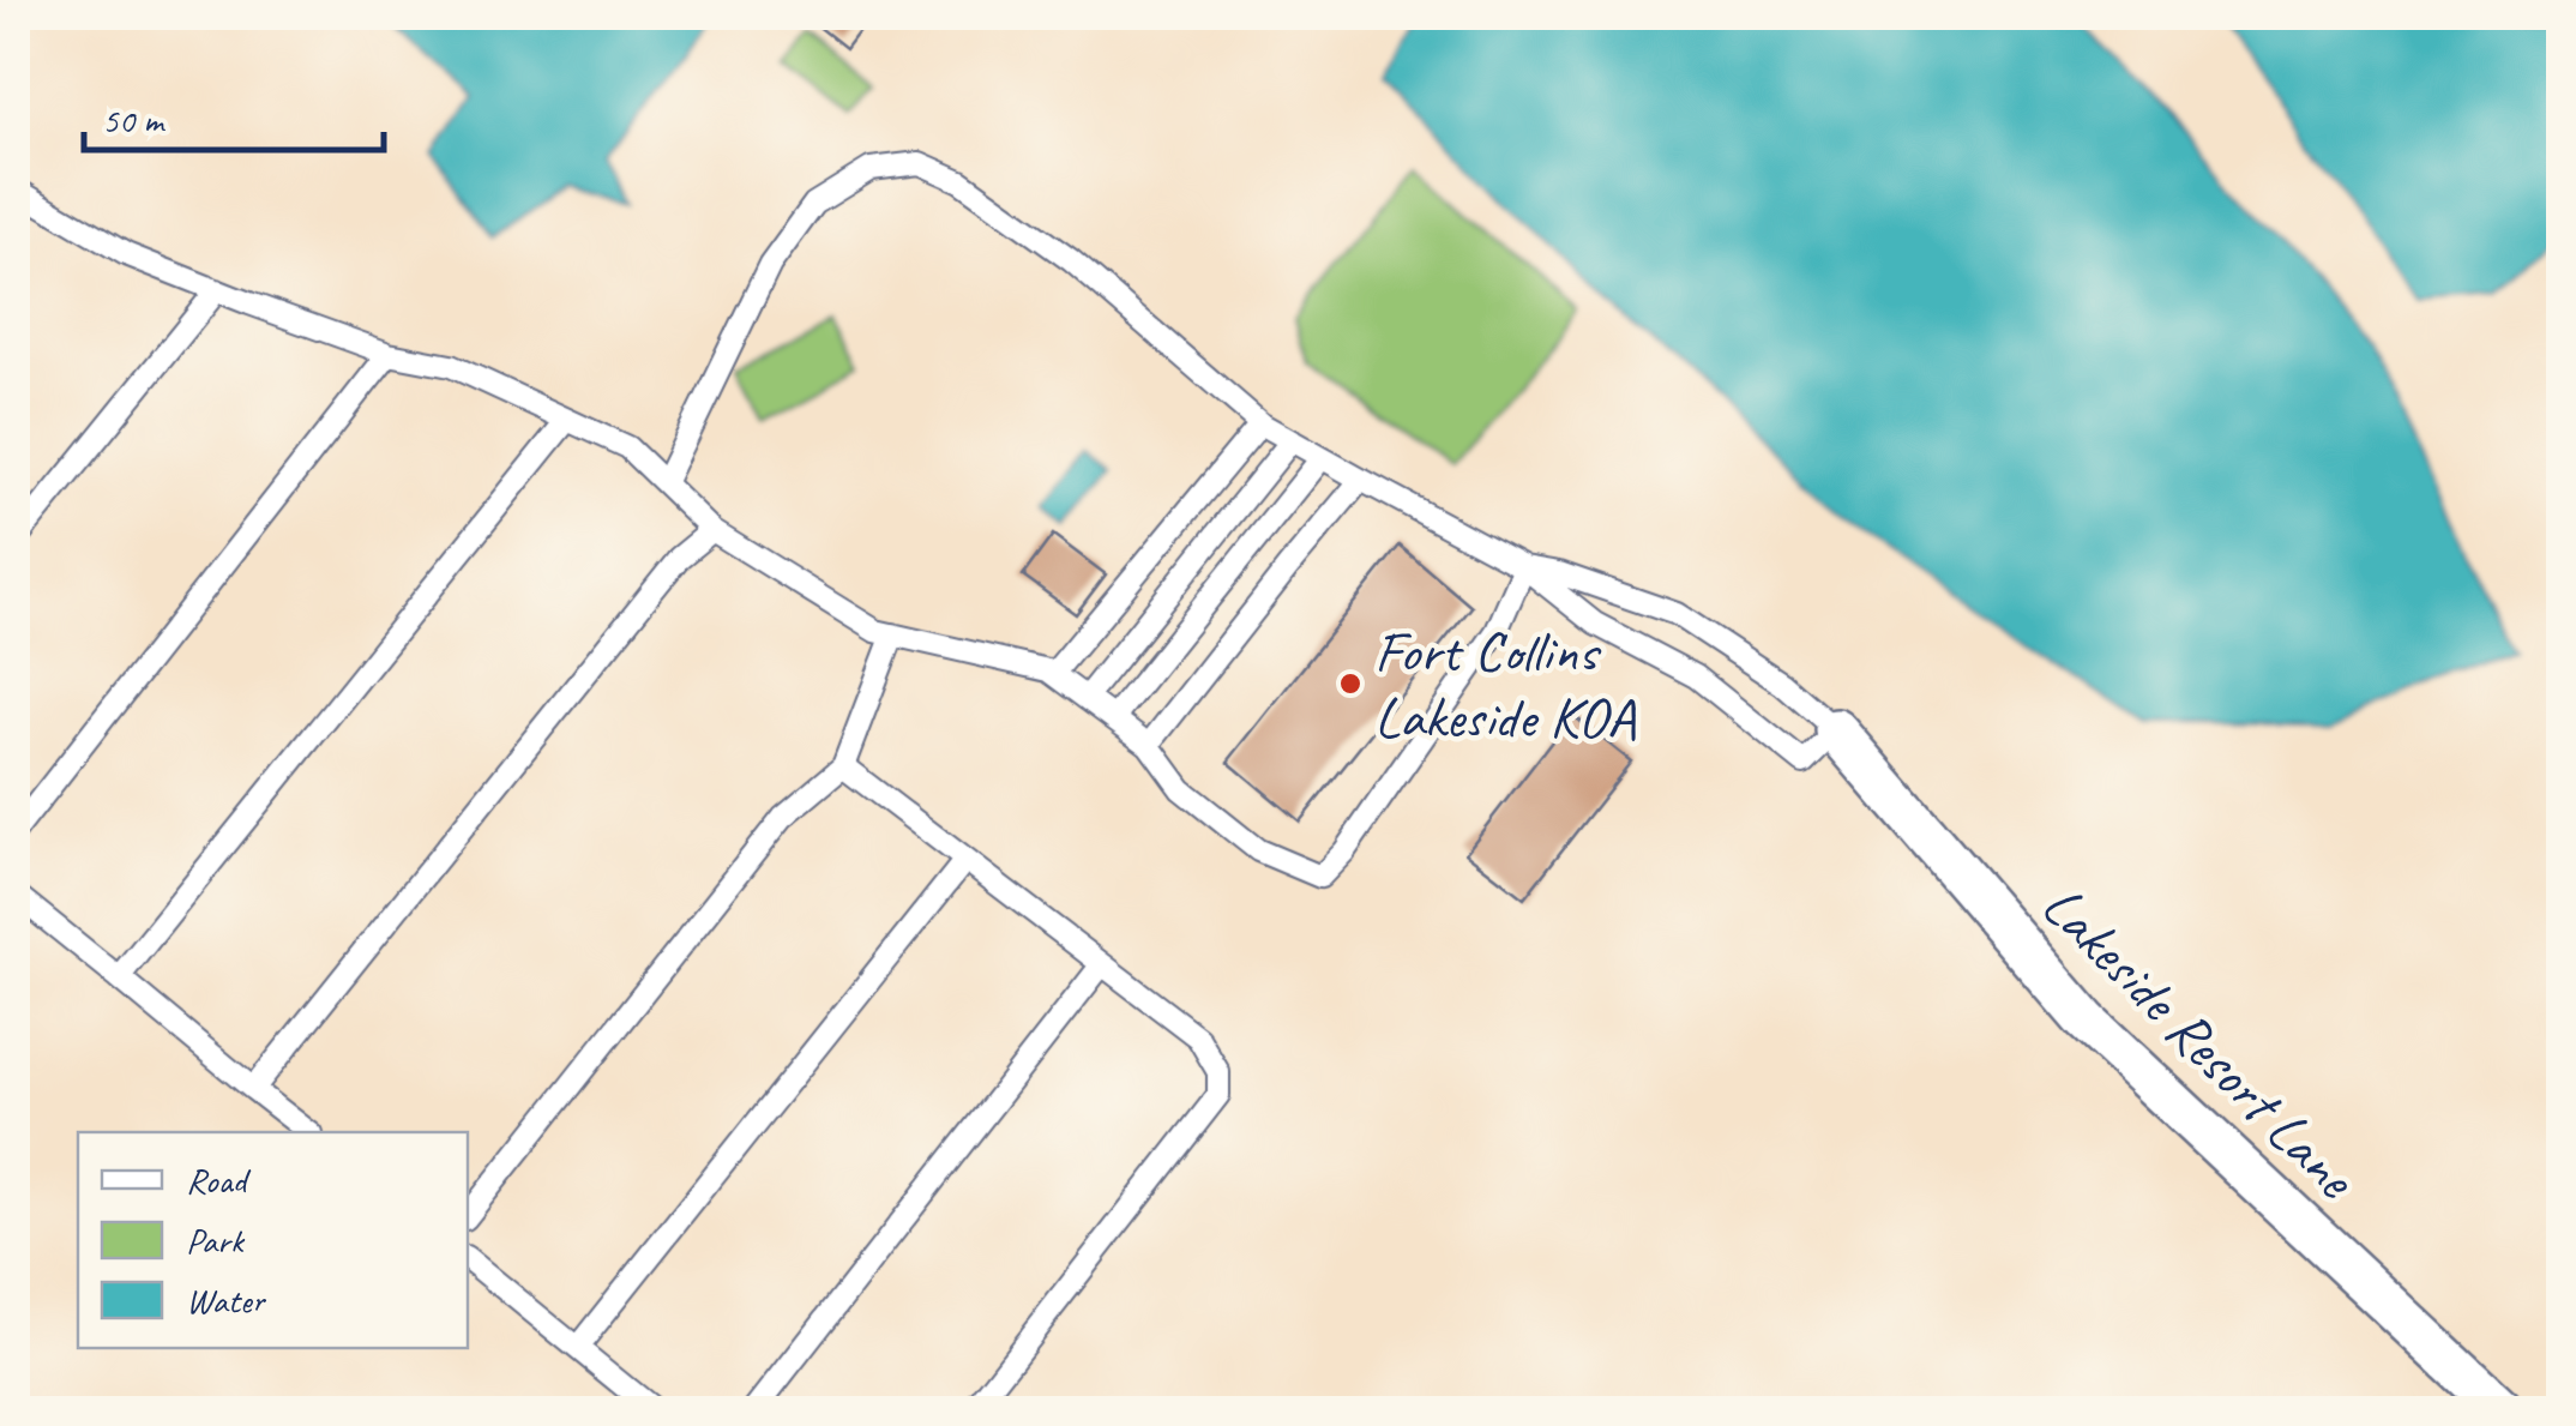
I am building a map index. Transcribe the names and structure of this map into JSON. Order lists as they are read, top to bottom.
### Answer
{
  "streets": {
    "street": ["Lakeside Resort Lane"]
  },
  "places": ["Fort Collins Lakeside KOA"],
  "legend": ["Road", "Park", "Water"],
  "scale_bar": "50 m"
}
